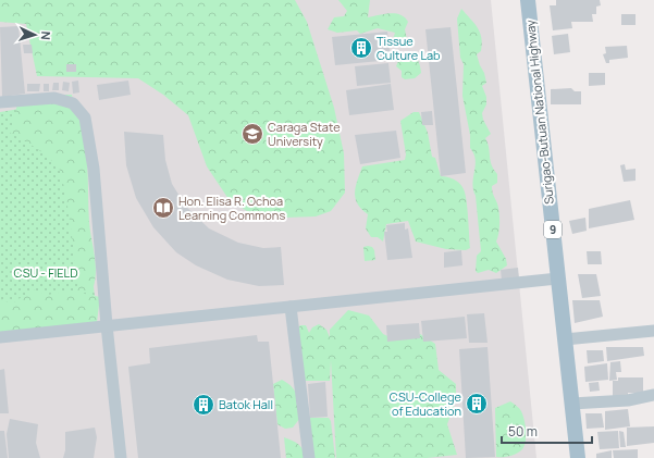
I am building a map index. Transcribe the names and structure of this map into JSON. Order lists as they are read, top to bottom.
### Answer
{
  "streets": {
    "main road": ["Surigao-Butuan National Highway", "9"]
  },
  "parks": ["CSU - FIELD"],
  "places": {
    "building": ["Tissue Culture Lab", "CSU-College of Education", "Batok Hall"],
    "school or university": ["Caraga State University"],
    "library": ["Hon. Elisa R. Ochoa Learning Commons"]
  },
  "scale_bar": "50 m",
  "north": "right"
}
